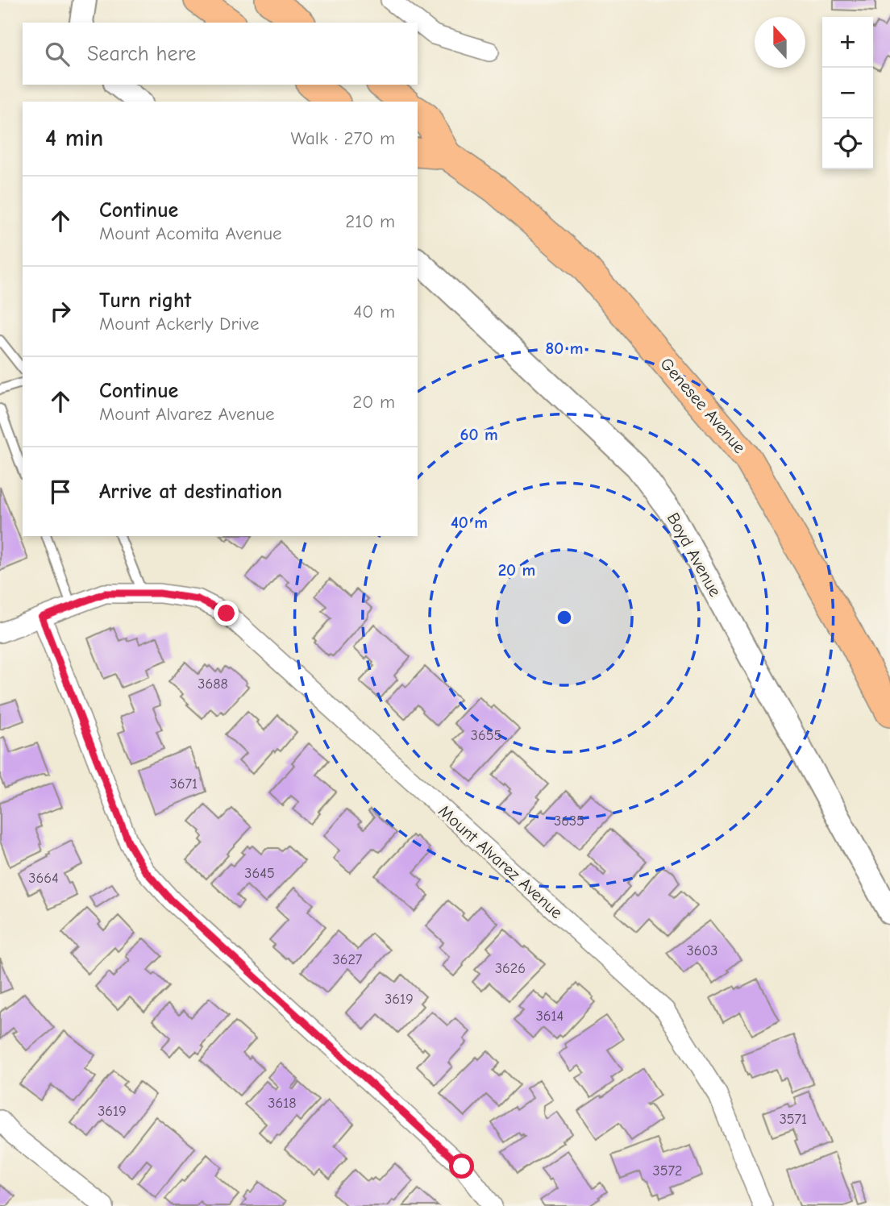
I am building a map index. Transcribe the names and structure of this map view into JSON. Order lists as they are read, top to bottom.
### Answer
{
  "streets": {
    "main road": ["Genesee Avenue"],
    "street": ["Boyd Avenue", "Mount Alvarez Avenue"]
  },
  "house_numbers": [
    "3688",
    "3655",
    "3671",
    "3635",
    "3645",
    "3664",
    "3603",
    "3627",
    "3626",
    "3619",
    "3614",
    "3618",
    "3619",
    "3571",
    "3572"
  ],
  "north": "top",
  "page": {
    "map_buttons": ["+", "−"],
    "search": "Search here",
    "heading": ["4 min", "Walk · 270 m"],
    "list": [
      ["Continue", "Mount Acomita Avenue", "210 m"],
      ["Turn right", "Mount Ackerly Drive", "40 m"],
      ["Continue", "Mount Alvarez Avenue", "20 m"],
      "Arrive at destination"
    ]
  },
  "rings": [
    "80 m",
    "60 m",
    "40 m",
    "20 m"
  ]
}
